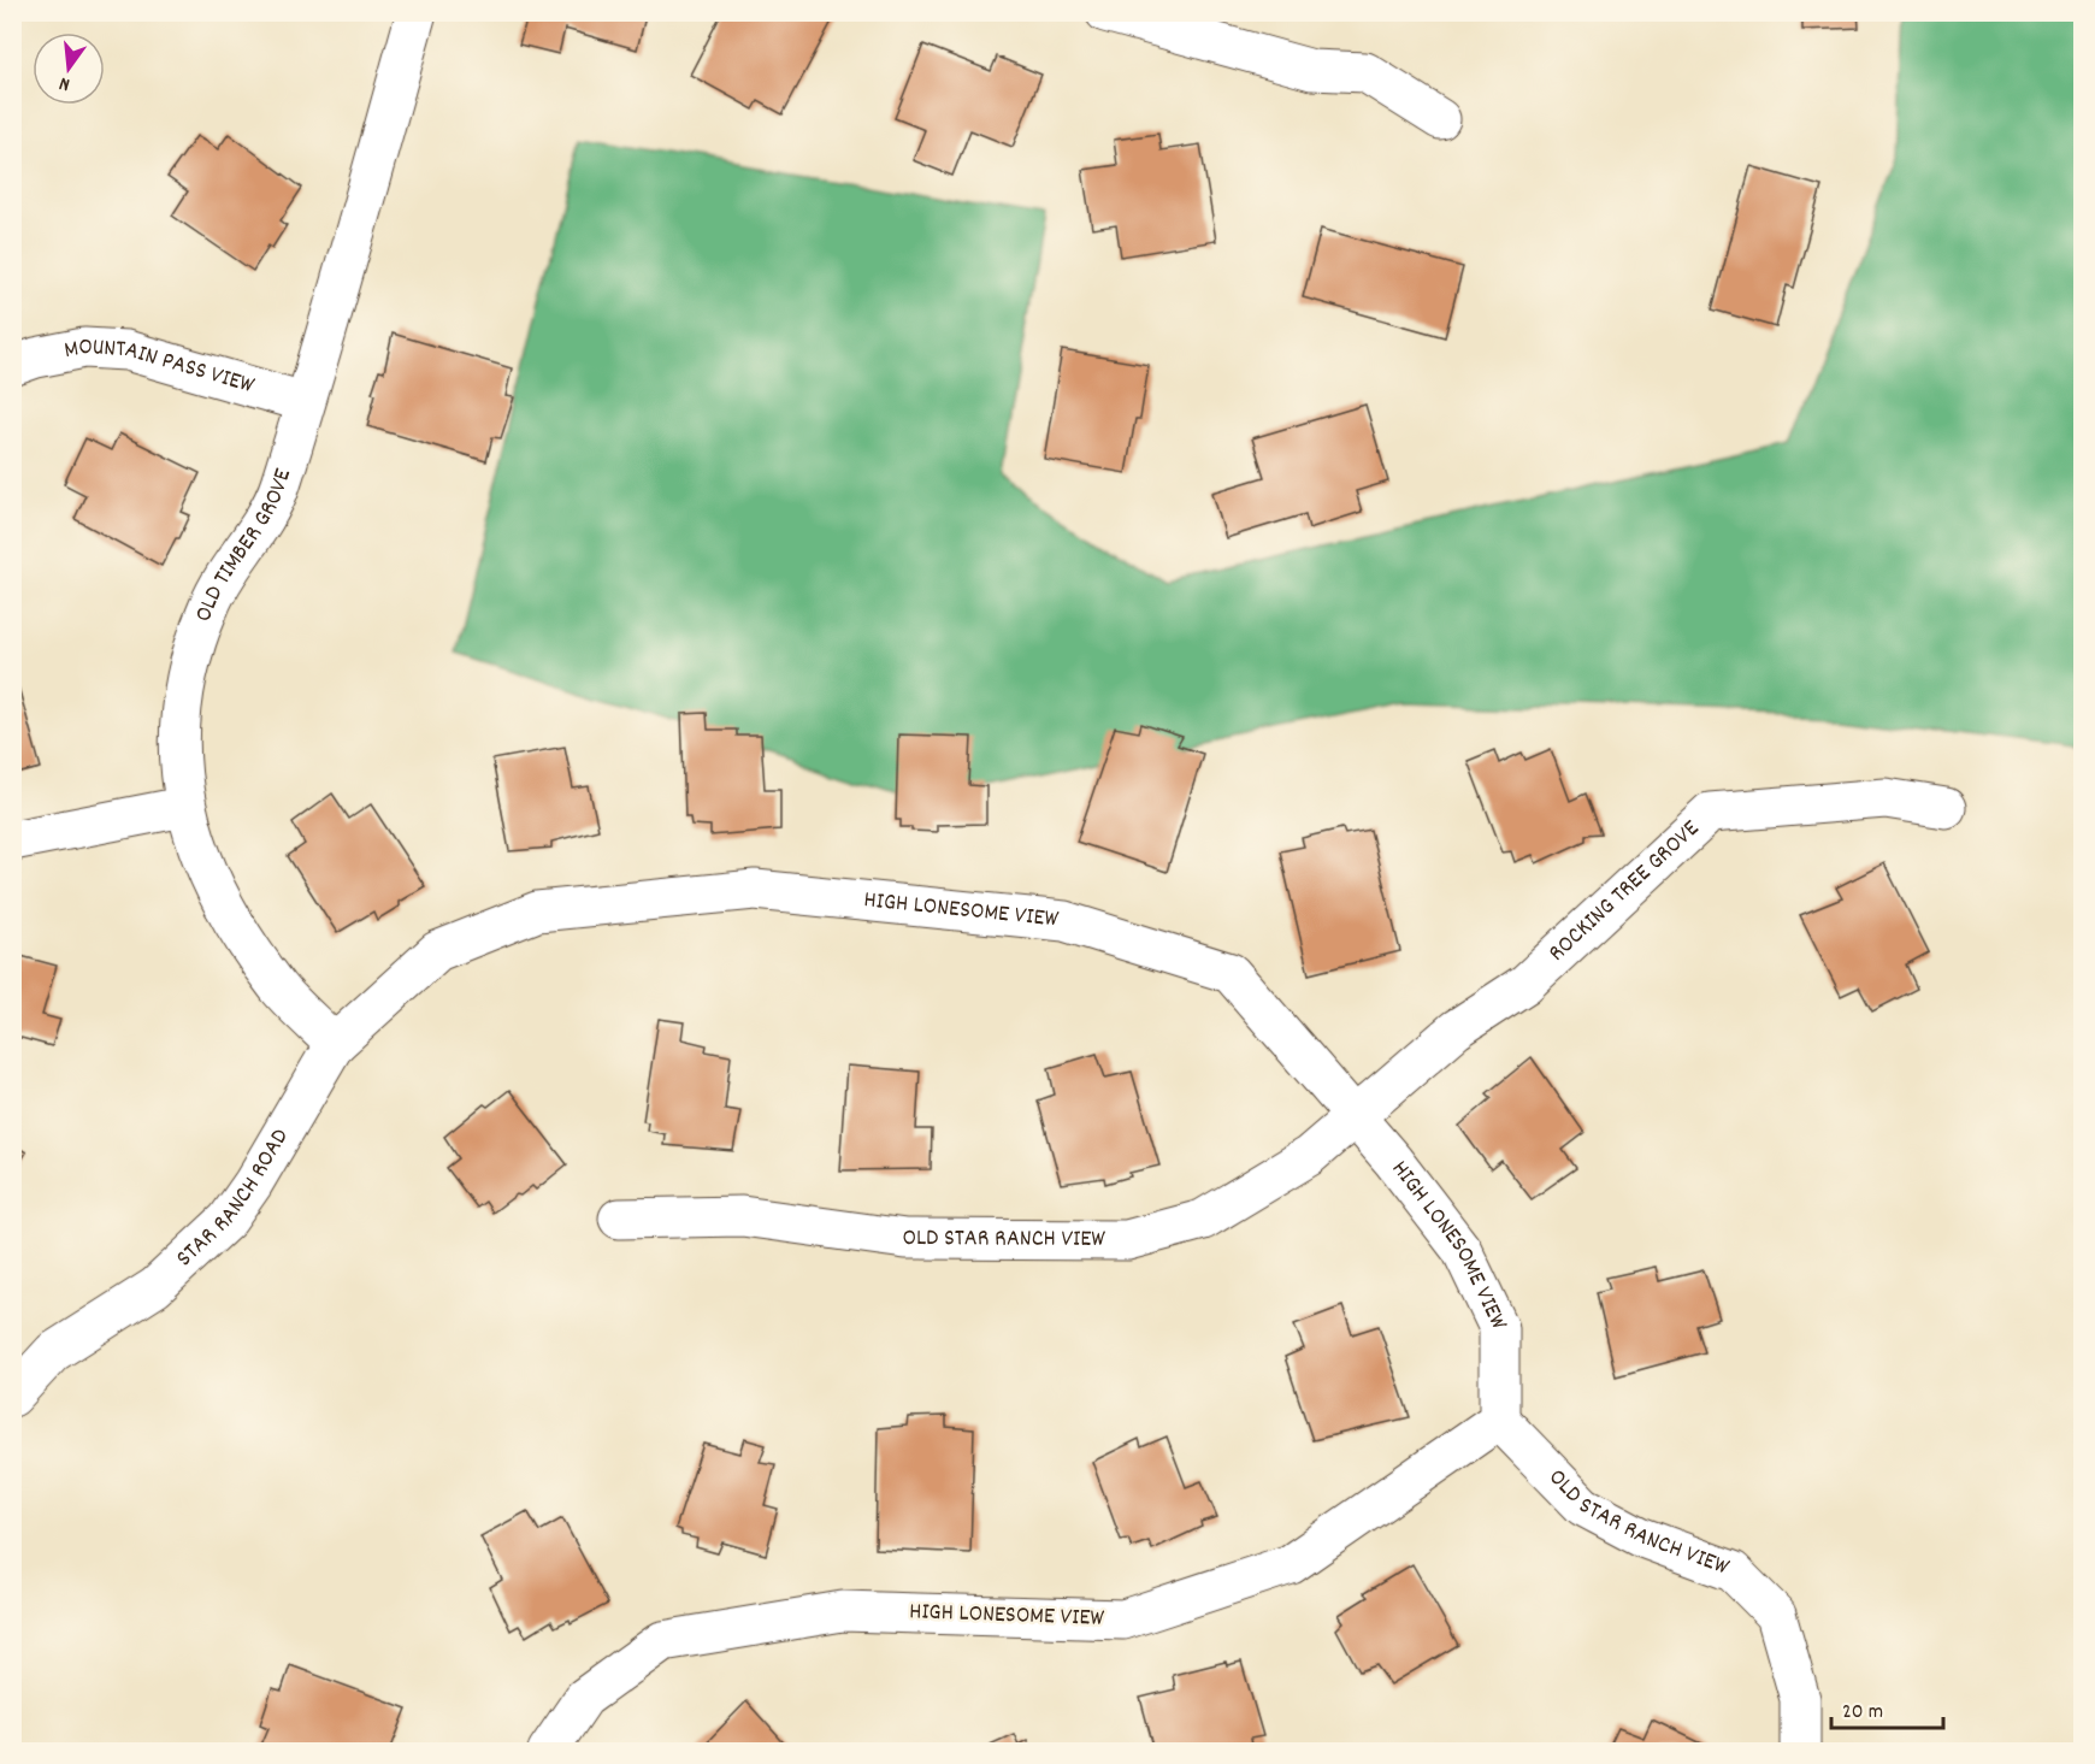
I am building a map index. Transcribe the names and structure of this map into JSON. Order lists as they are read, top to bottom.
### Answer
{
  "streets": {
    "street": [
      "MOUNTAIN PASS VIEW",
      "OLD TIMBER GROVE",
      "ROCKING TREE GROVE",
      "HIGH LONESOME VIEW",
      "STAR RANCH ROAD",
      "OLD STAR RANCH VIEW"
    ]
  },
  "crossings": [
    ["MOUNTAIN PASS VIEW", "OLD TIMBER GROVE"],
    ["OLD TIMBER GROVE", "STAR RANCH ROAD"],
    ["ROCKING TREE GROVE", "HIGH LONESOME VIEW"],
    ["ROCKING TREE GROVE", "OLD STAR RANCH VIEW"],
    ["HIGH LONESOME VIEW", "STAR RANCH ROAD"],
    ["HIGH LONESOME VIEW", "OLD STAR RANCH VIEW"]
  ],
  "scale_bar": "20 m",
  "north": "bottom"
}
